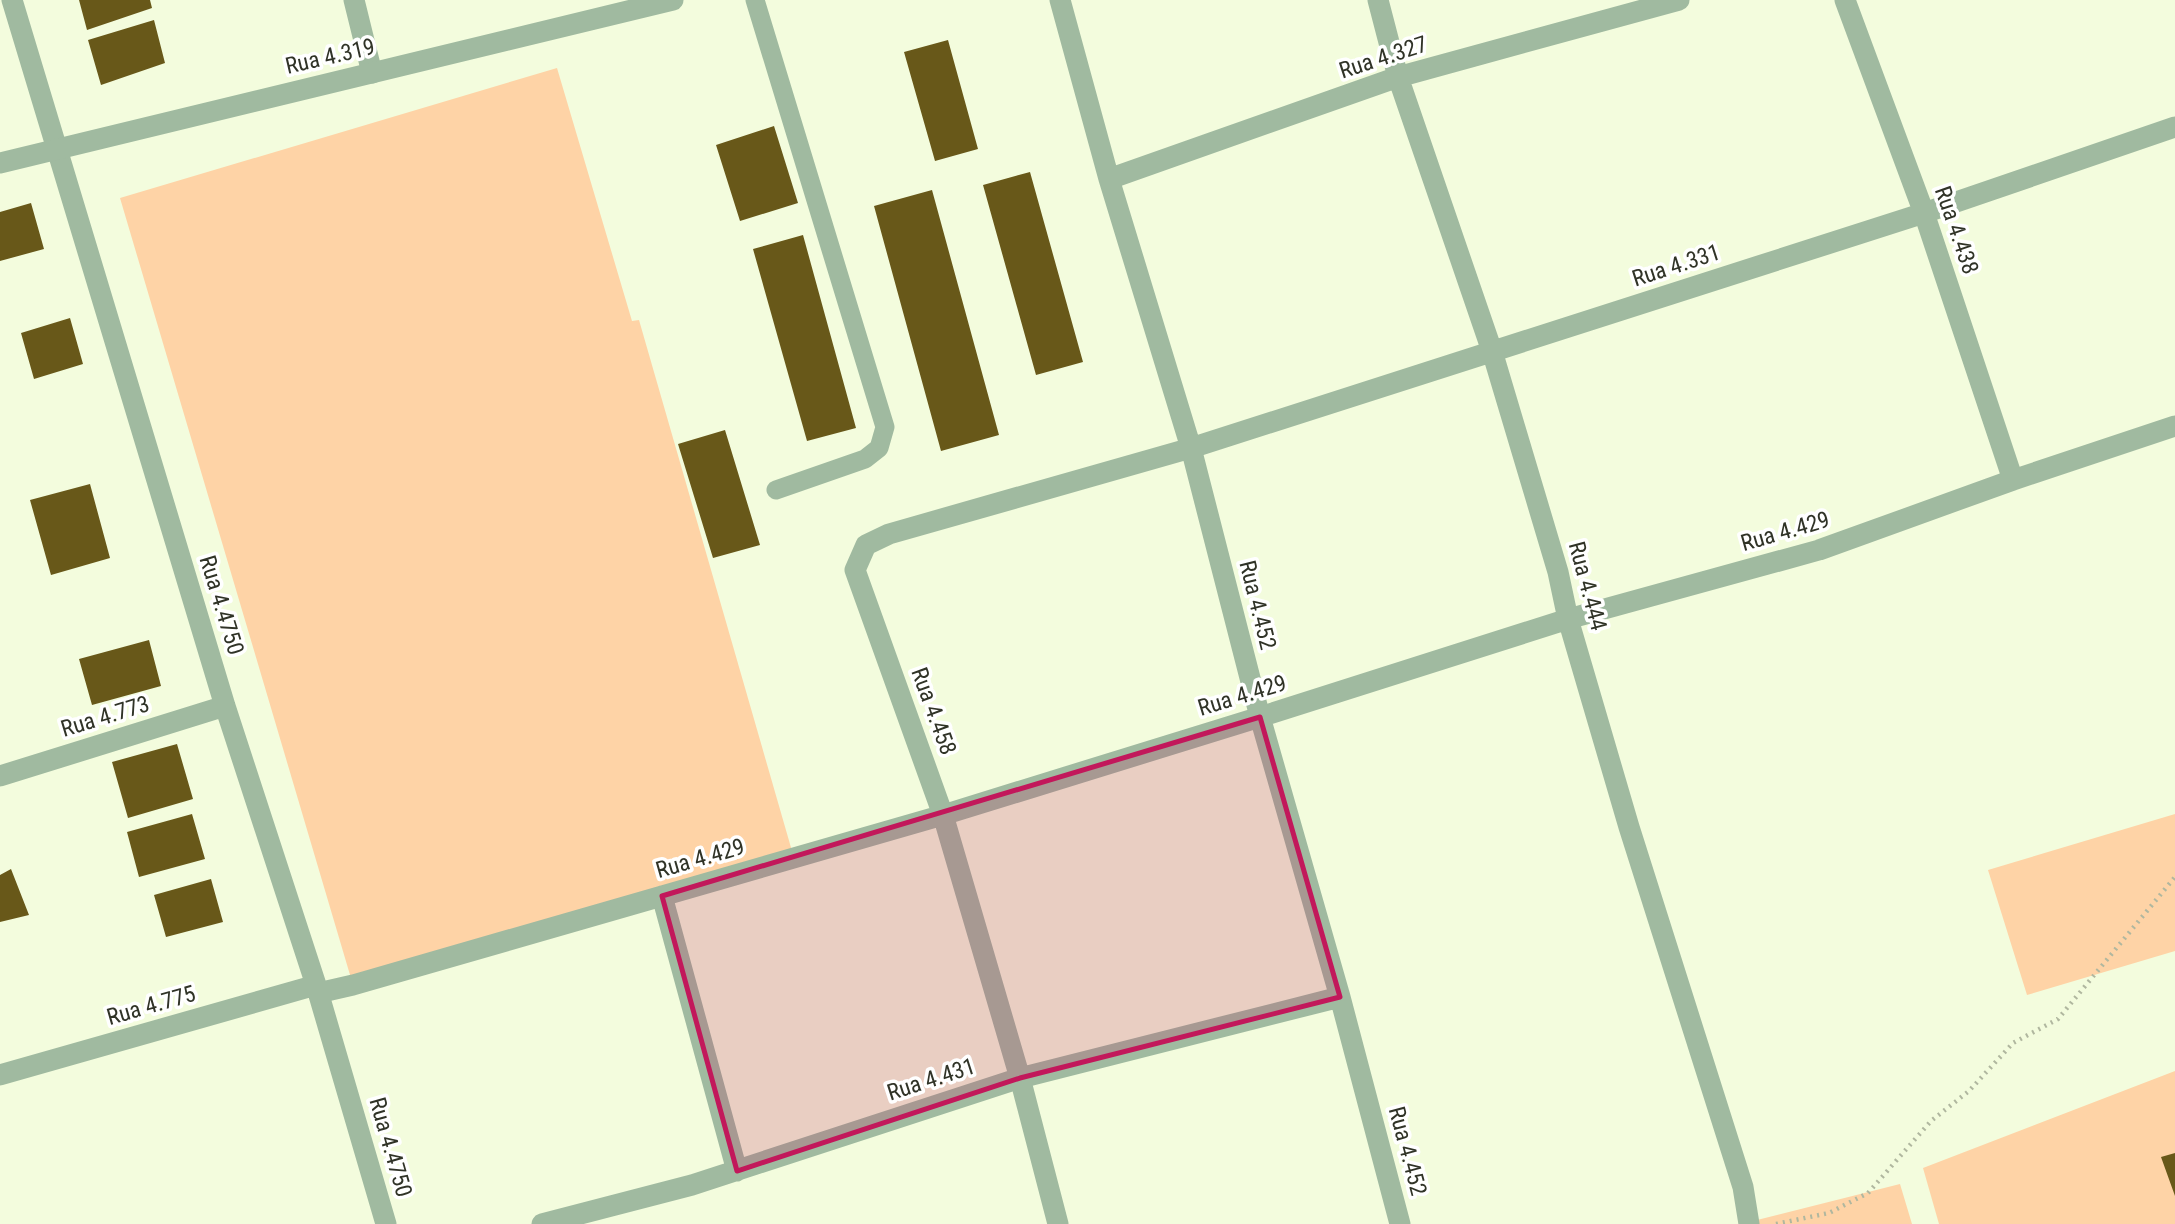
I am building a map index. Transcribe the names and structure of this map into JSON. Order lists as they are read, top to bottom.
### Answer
{
  "streets": {
    "street": [
      "Rua 4.319",
      "Rua 4.327",
      "Rua 4.438",
      "Rua 4.331",
      "Rua 4.429",
      "Rua 4.444",
      "Rua 4.4750",
      "Rua 4.452",
      "Rua 4.458",
      "Rua 4.773",
      "Rua 4.775",
      "Rua 4.431"
    ]
  },
  "crossings": [
    ["Rua 4.319", "Rua 4.4750"],
    ["Rua 4.327", "Rua 4.444"],
    ["Rua 4.327", "Rua 4.452"],
    ["Rua 4.438", "Rua 4.331"],
    ["Rua 4.438", "Rua 4.429"],
    ["Rua 4.331", "Rua 4.444"],
    ["Rua 4.331", "Rua 4.452"],
    ["Rua 4.331", "Rua 4.458"],
    ["Rua 4.429", "Rua 4.444"],
    ["Rua 4.429", "Rua 4.4750"],
    ["Rua 4.429", "Rua 4.452"],
    ["Rua 4.429", "Rua 4.458"],
    ["Rua 4.429", "Rua 4.775"],
    ["Rua 4.4750", "Rua 4.773"],
    ["Rua 4.4750", "Rua 4.775"],
    ["Rua 4.452", "Rua 4.458"],
    ["Rua 4.452", "Rua 4.431"],
    ["Rua 4.458", "Rua 4.431"]
  ]
}
